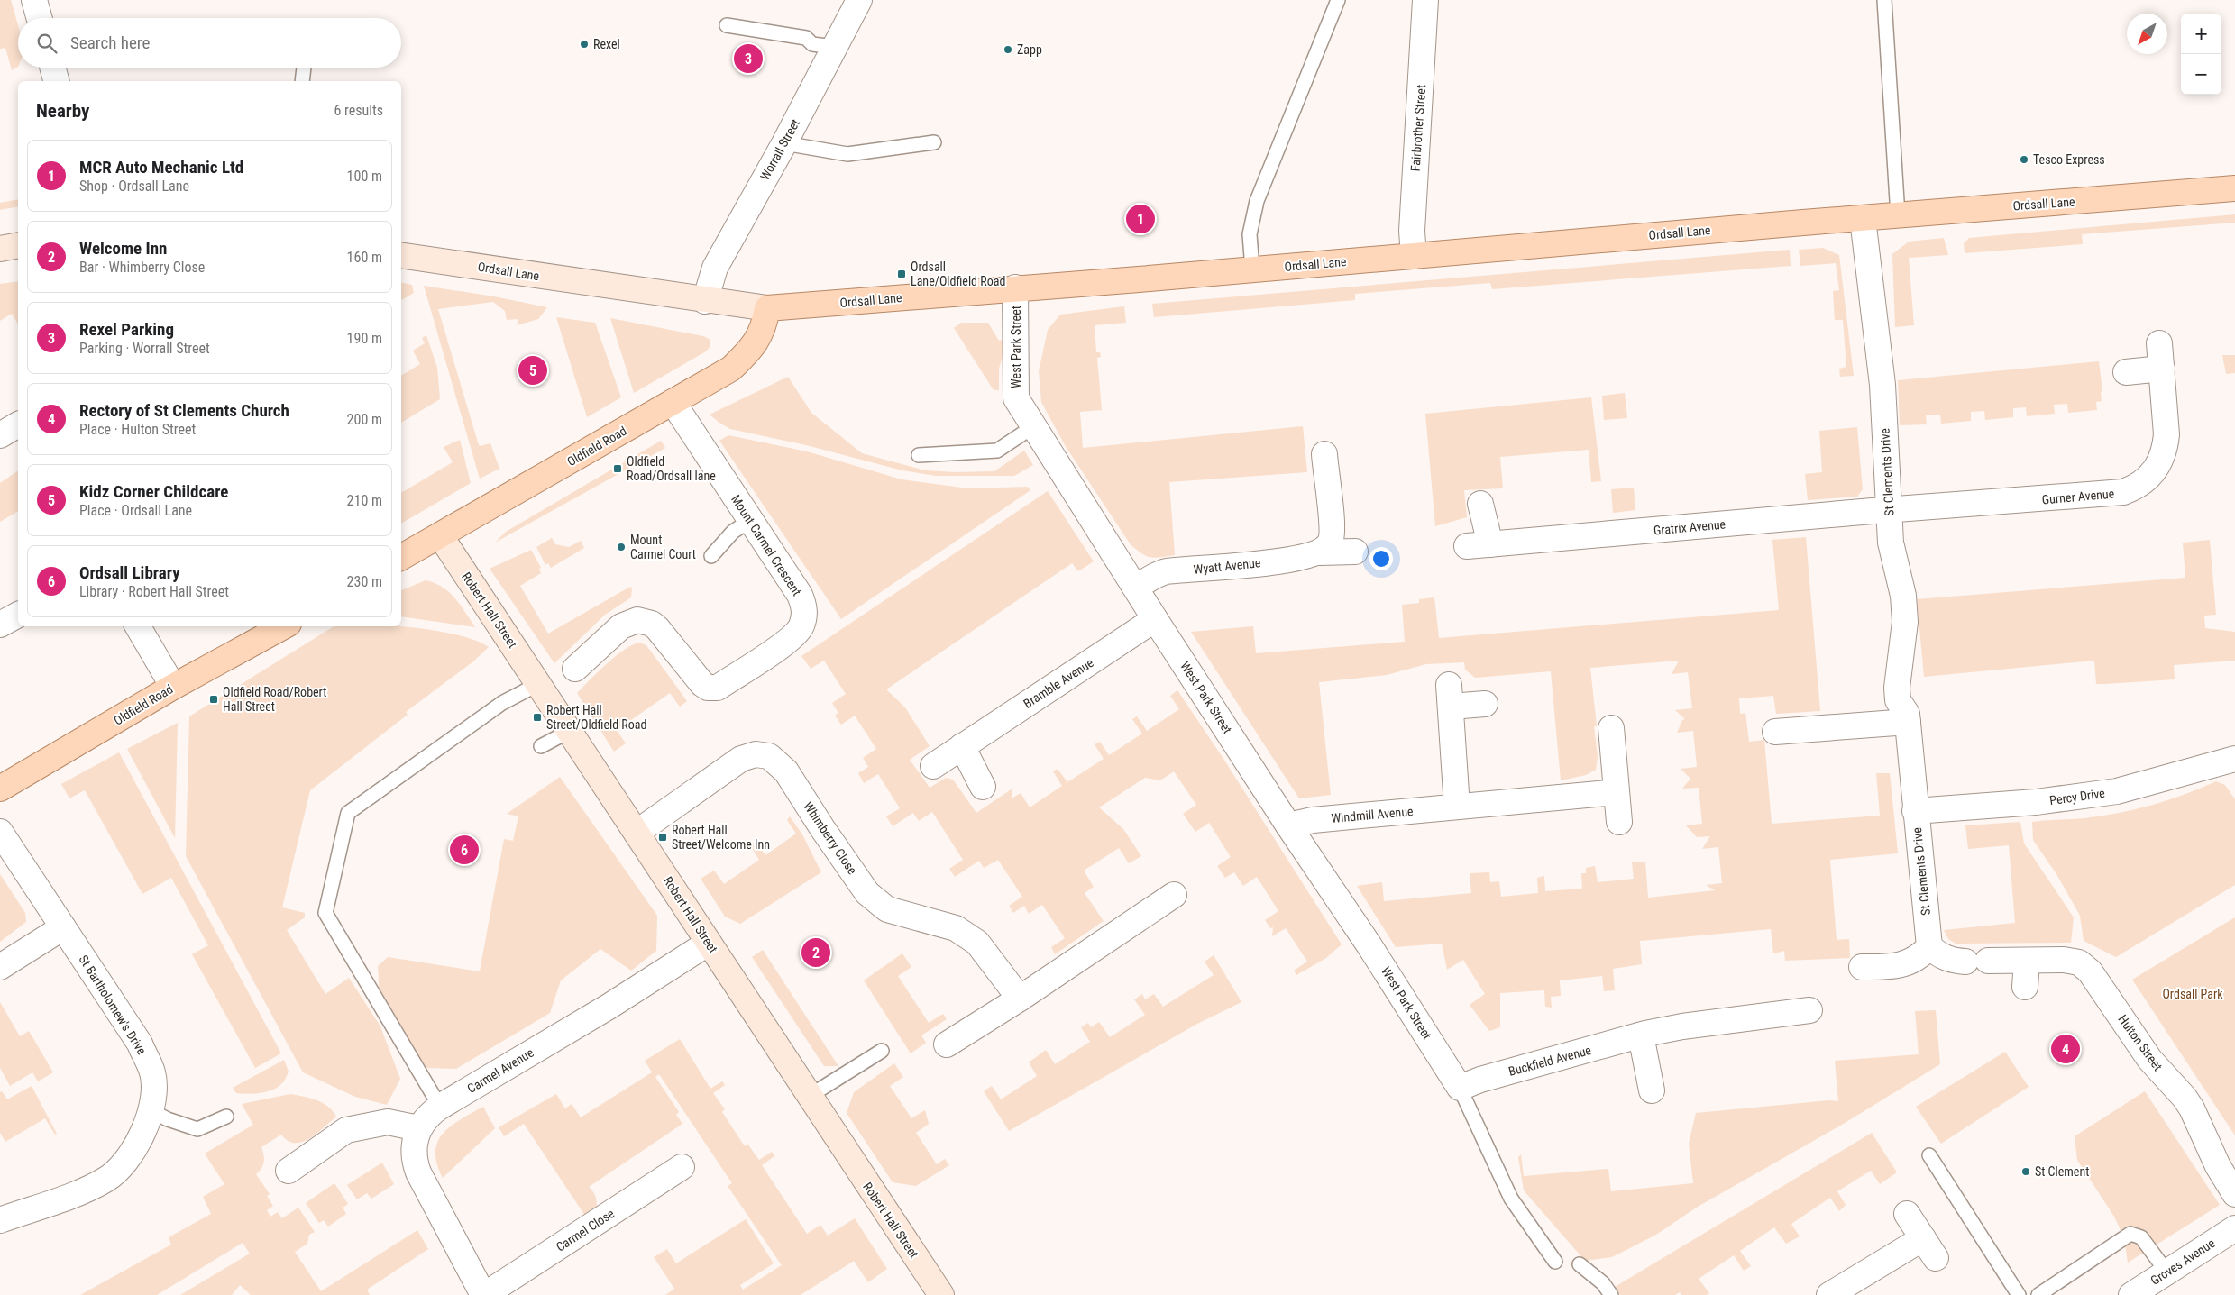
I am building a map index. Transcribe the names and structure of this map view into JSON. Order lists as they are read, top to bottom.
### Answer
{
  "streets": {
    "main road": ["Ordsall Lane", "Oldfield Road"],
    "street": [
      "Fairbrother Street",
      "Worrall Street",
      "West Park Street",
      "St Clements Drive",
      "Gurner Avenue",
      "Gratrix Avenue",
      "Mount Carmel Crescent",
      "Wyatt Avenue",
      "Robert Hall Street",
      "Bramble Avenue",
      "Percy Drive",
      "Windmill Avenue",
      "Whimberry Close",
      "St Bartholomew's Drive",
      "Hulton Street",
      "Buckfield Avenue",
      "Carmel Avenue",
      "Carmel Close",
      "Groves Avenue"
    ]
  },
  "crossings": [
    ["Fairbrother Street", "Ordsall Lane"],
    ["Worrall Street", "Ordsall Lane"],
    ["Ordsall Lane", "West Park Street"],
    ["Ordsall Lane", "Oldfield Road"],
    ["Ordsall Lane", "St Clements Drive"],
    ["West Park Street", "Wyatt Avenue"],
    ["West Park Street", "Bramble Avenue"],
    ["West Park Street", "Windmill Avenue"],
    ["West Park Street", "Buckfield Avenue"],
    ["Oldfield Road", "Mount Carmel Crescent"],
    ["Oldfield Road", "Robert Hall Street"],
    ["St Clements Drive", "Gurner Avenue"],
    ["St Clements Drive", "Gratrix Avenue"],
    ["St Clements Drive", "Percy Drive"],
    ["St Clements Drive", "Hulton Street"],
    ["Gurner Avenue", "Gratrix Avenue"],
    ["Robert Hall Street", "Whimberry Close"],
    ["Robert Hall Street", "Carmel Avenue"]
  ],
  "parks": ["Ordsall Park"],
  "places": {
    "other": [
      "Rexel",
      "Zapp",
      "Tesco Express",
      "Mount Carmel Court",
      "St Clement"
    ],
    "transit": [
      "Ordsall Lane/Oldfield Road",
      "Oldfield Road/Ordsall lane",
      "Oldfield Road/Robert Hall Street",
      "Robert Hall Street/Oldfield Road",
      "Robert Hall Street/Welcome Inn"
    ]
  },
  "north": "bottom left",
  "page": {
    "map_buttons": ["+", "−"],
    "search": "Search here",
    "pins": [
      "3",
      "1",
      "5",
      "6",
      "2",
      "4"
    ],
    "heading": ["Nearby", "6 results"],
    "list": [
      {
        "mark": "1",
        "name": "MCR Auto Mechanic Ltd",
        "note": "Shop · Ordsall Lane",
        "value": "100 m"
      },
      {
        "mark": "2",
        "name": "Welcome Inn",
        "note": "Bar · Whimberry Close",
        "value": "160 m"
      },
      {
        "mark": "3",
        "name": "Rexel Parking",
        "note": "Parking · Worrall Street",
        "value": "190 m"
      },
      {
        "mark": "4",
        "name": "Rectory of St Clements Church",
        "note": "Place · Hulton Street",
        "value": "200 m"
      },
      {
        "mark": "5",
        "name": "Kidz Corner Childcare",
        "note": "Place · Ordsall Lane",
        "value": "210 m"
      },
      {
        "mark": "6",
        "name": "Ordsall Library",
        "note": "Library · Robert Hall Street",
        "value": "230 m"
      }
    ]
  }
}
